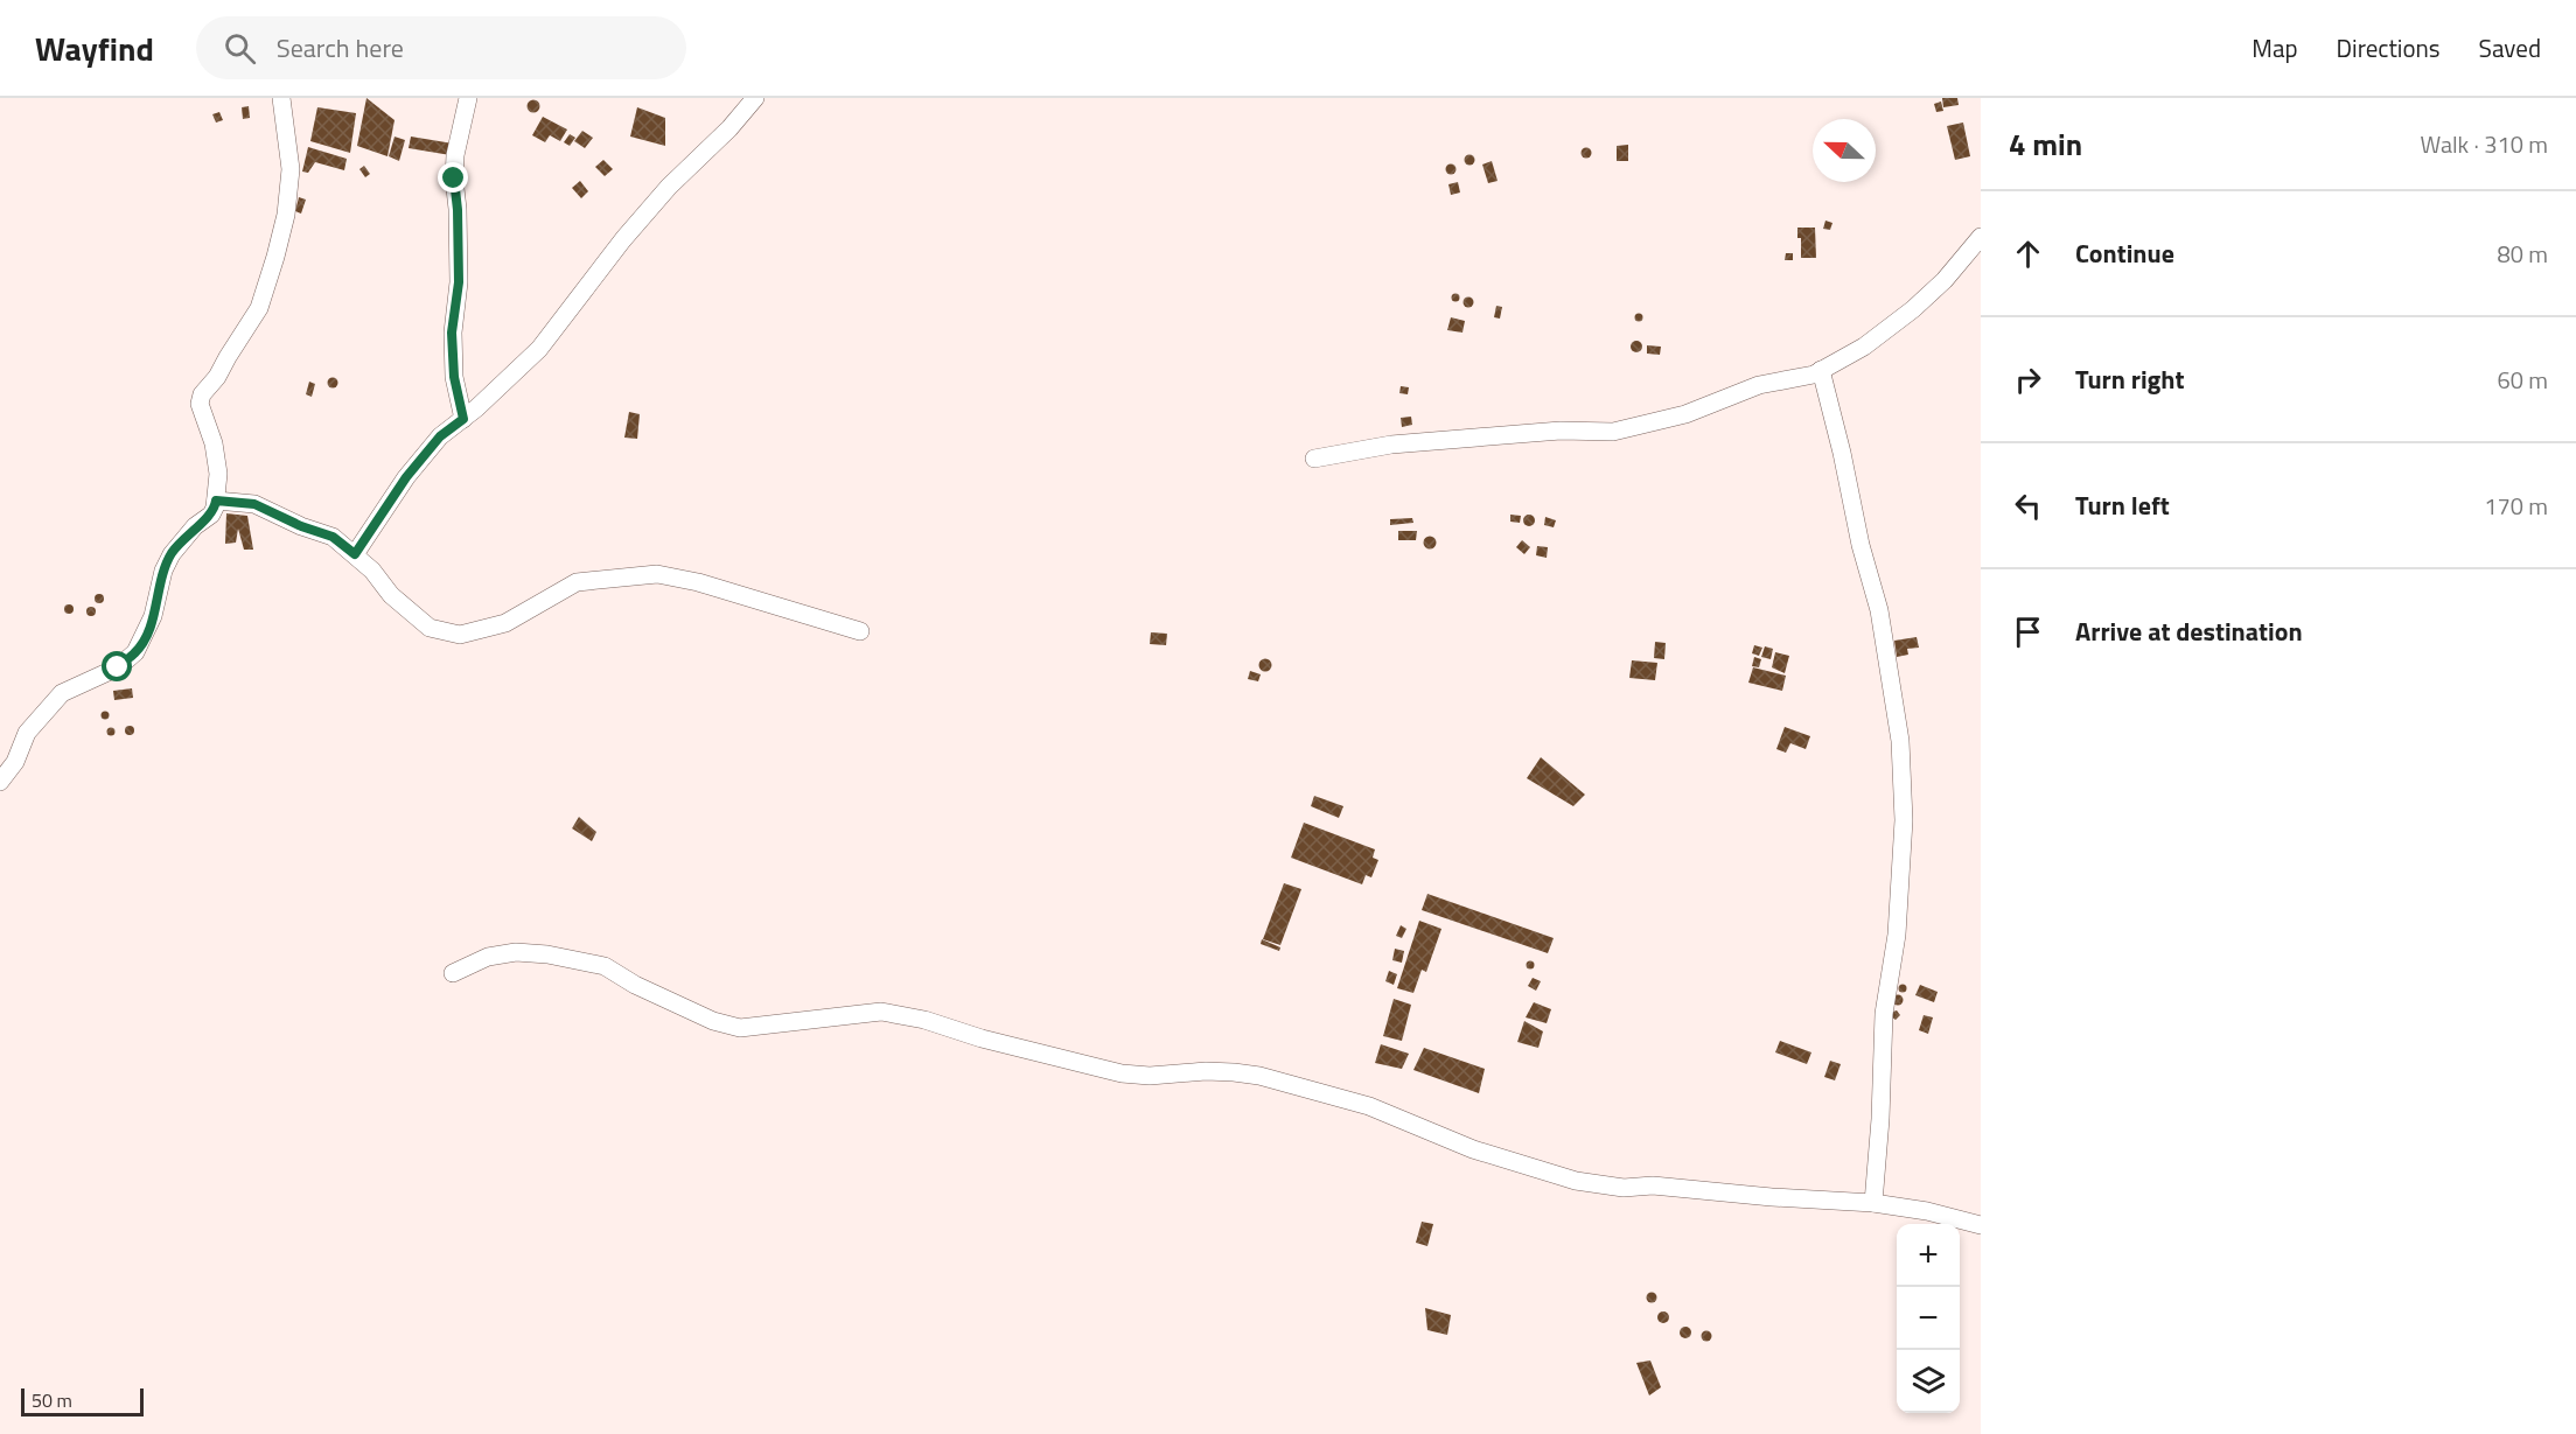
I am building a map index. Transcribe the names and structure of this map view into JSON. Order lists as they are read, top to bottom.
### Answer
{
  "scale_bar": "50 m",
  "north": "left",
  "page": {
    "header": "Wayfind",
    "search": "Search here",
    "nav": ["Map", "Directions", "Saved"],
    "heading": ["4 min", "Walk · 310 m"],
    "list": [
      ["Continue", "80 m"],
      ["Turn right", "60 m"],
      ["Turn left", "170 m"],
      "Arrive at destination"
    ],
    "map_buttons": ["+", "−"],
    "scale": "50 m"
  }
}
